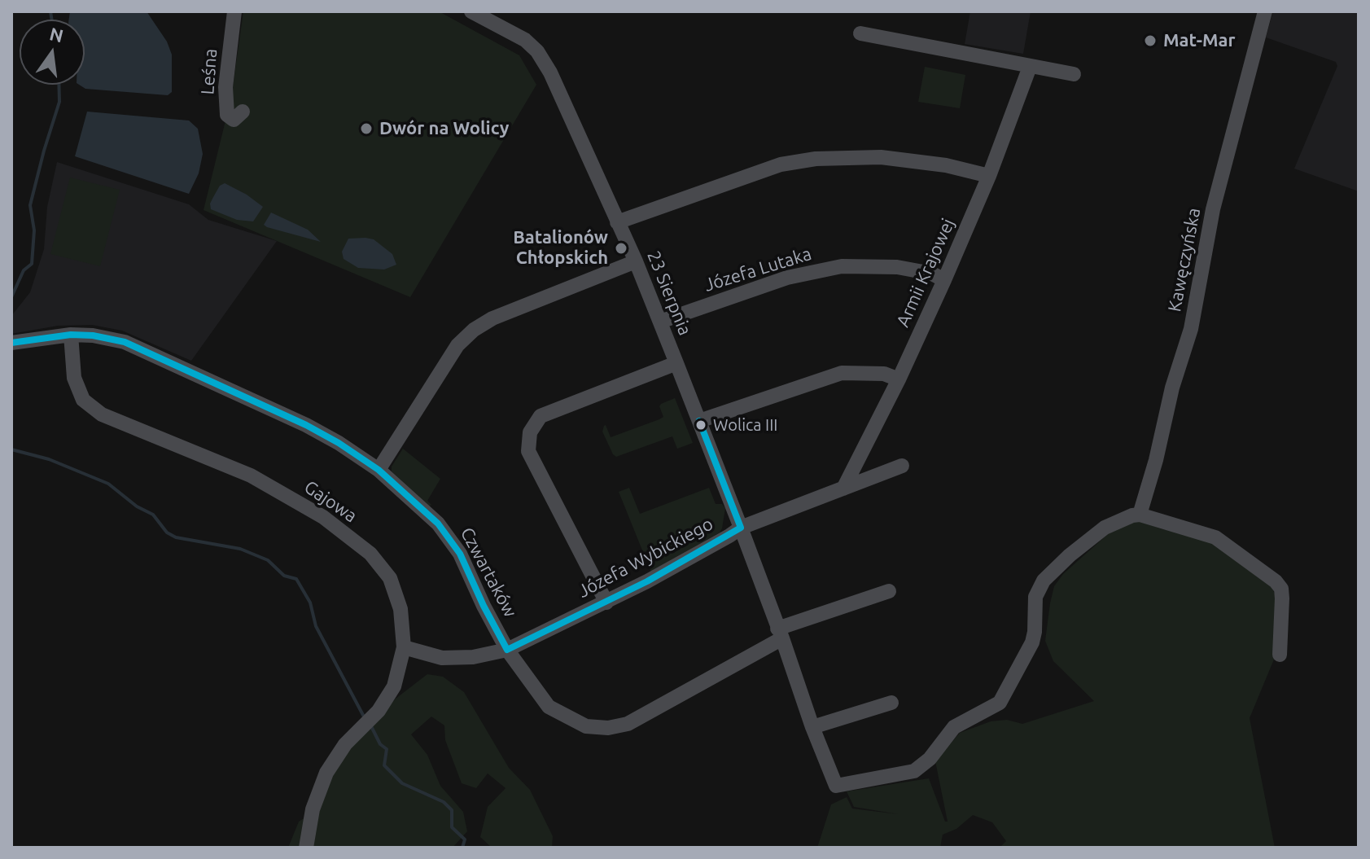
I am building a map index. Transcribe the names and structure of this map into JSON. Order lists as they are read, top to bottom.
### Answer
{
  "streets": {
    "street": [
      "Leśna",
      "Kawęczyńska",
      "Józefa Lutaka",
      "Armii Krajowej",
      "23 Sierpnia",
      "Gajowa",
      "Józefa Wybickiego",
      "Czwartaków"
    ]
  },
  "crossings": [
    ["Kawęczyńska", "23 Sierpnia"],
    ["Józefa Lutaka", "Armii Krajowej"],
    ["Józefa Lutaka", "23 Sierpnia"],
    ["Armii Krajowej", "Józefa Wybickiego"],
    ["23 Sierpnia", "Józefa Wybickiego"],
    ["23 Sierpnia", "Czwartaków"],
    ["Gajowa", "Józefa Wybickiego"],
    ["Gajowa", "Czwartaków"],
    ["Józefa Wybickiego", "Czwartaków"]
  ],
  "places": [
    "Mat-Mar",
    "Dwór na Wolicy",
    "Batalionów Chłopskich",
    "Wolica III"
  ],
  "north": "top"
}
